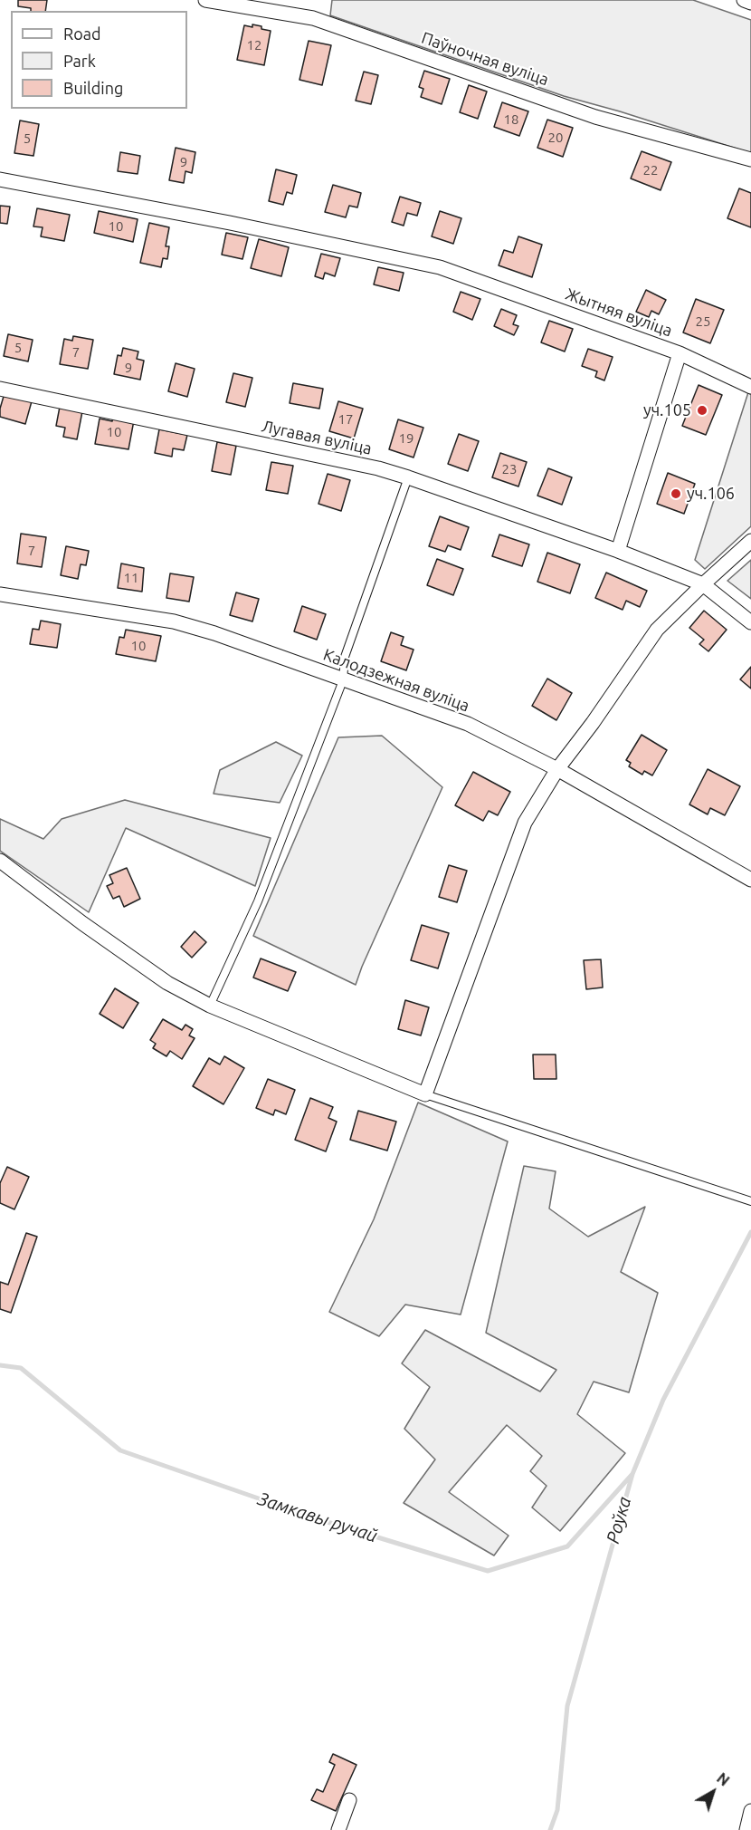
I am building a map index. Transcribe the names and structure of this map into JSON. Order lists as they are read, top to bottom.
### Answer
{
  "streets": {
    "street": [
      "Паўночная вуліца",
      "Жытняя вуліца",
      "Лугавая вуліца",
      "Калодзежная вуліца"
    ]
  },
  "crossings": [
    ["Жытняя вуліца", "Лугавая вуліца"]
  ],
  "water": ["Замкавы ручай", "Роўка"],
  "places": ["уч.105", "уч.106"],
  "house_numbers": [
    "12",
    "18",
    "20",
    "5",
    "9",
    "22",
    "10",
    "25",
    "5",
    "7",
    "9",
    "17",
    "10",
    "19",
    "23",
    "7",
    "11",
    "10"
  ],
  "legend": ["Road", "Park", "Building"],
  "north": "top right"
}
